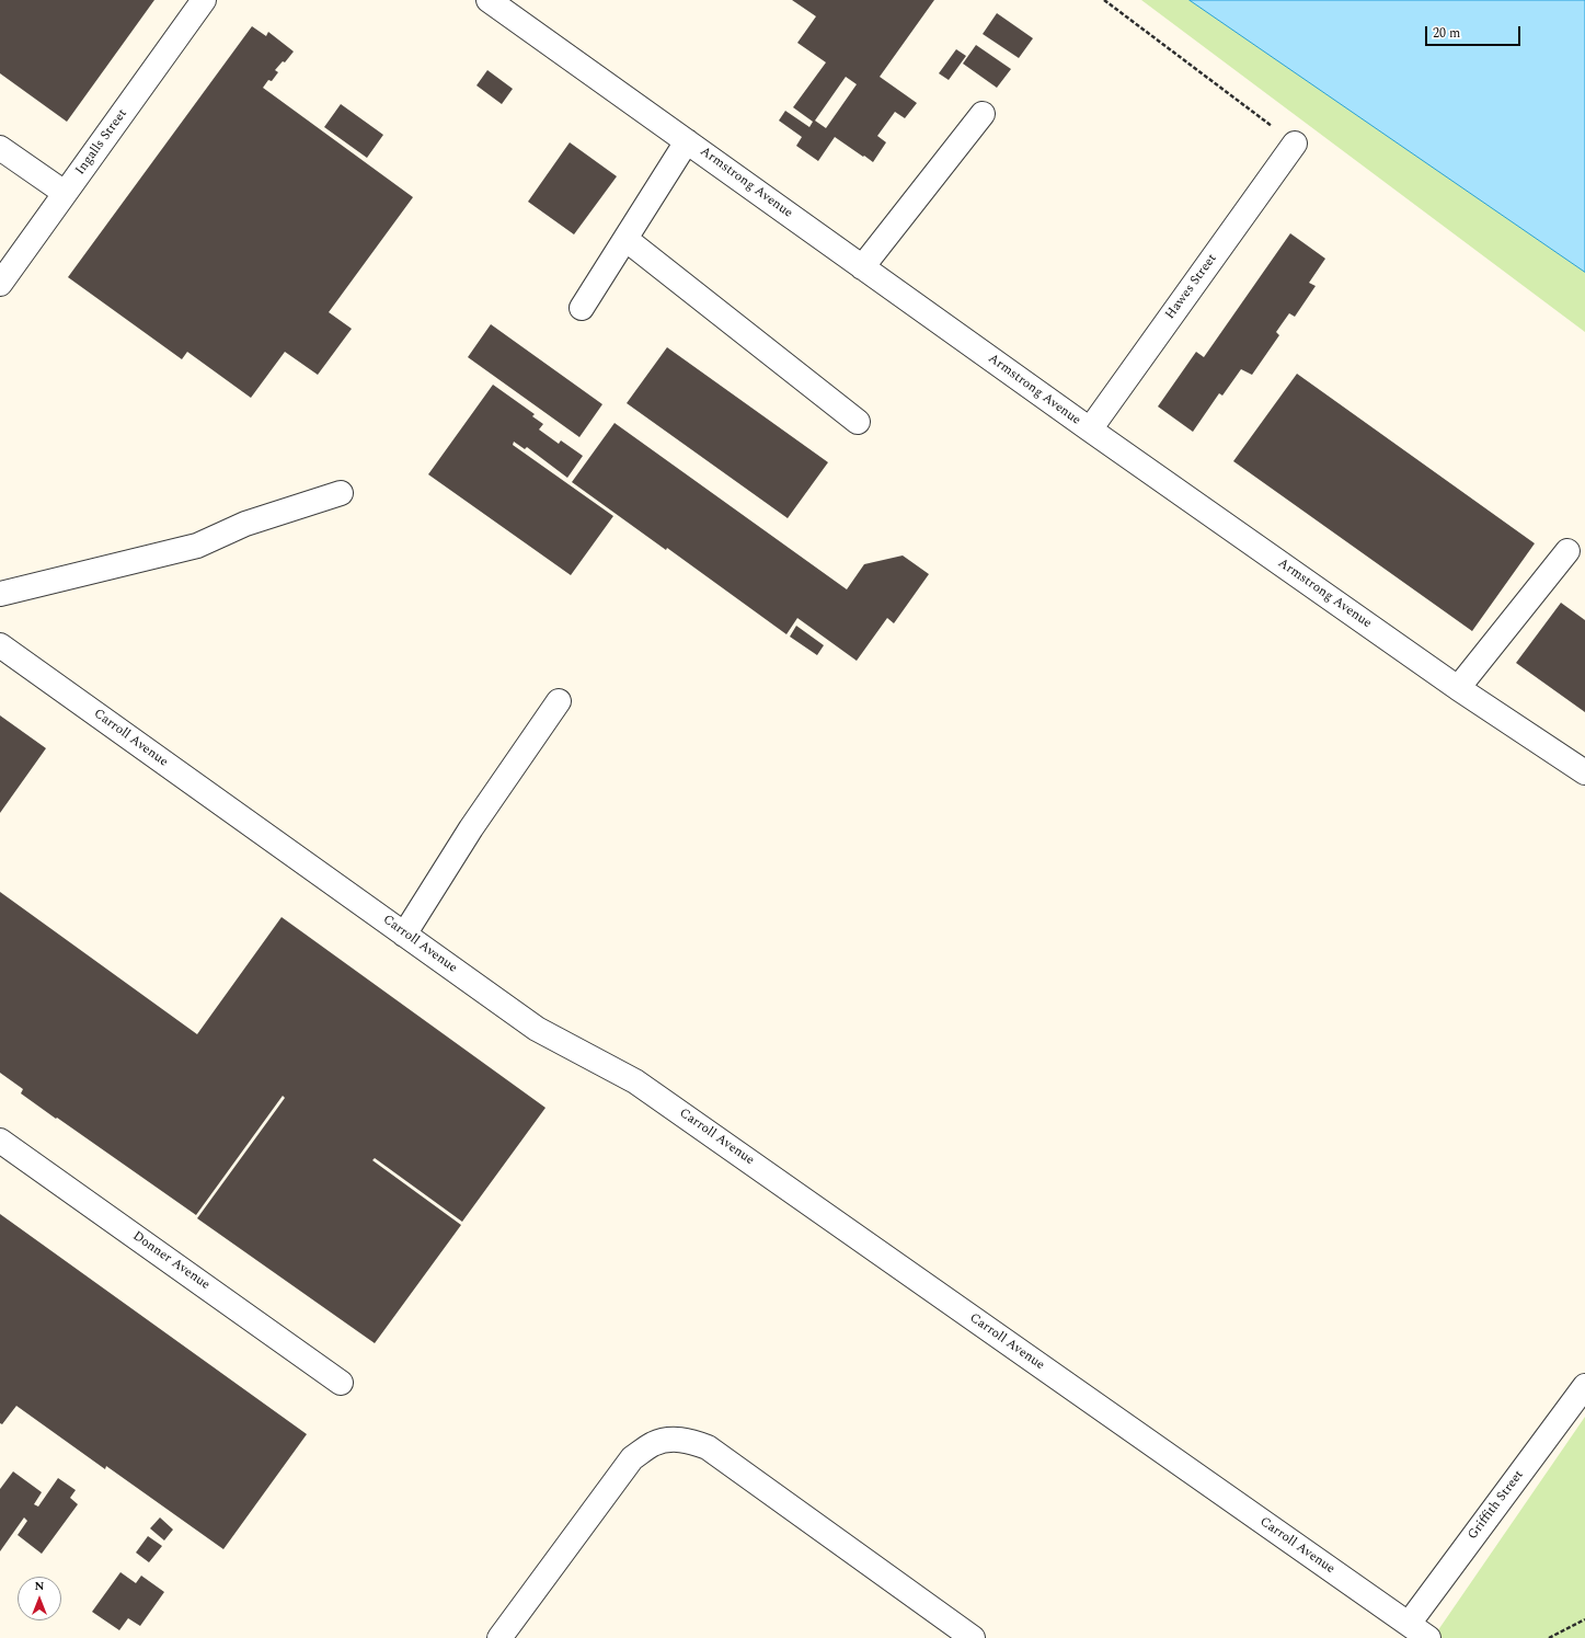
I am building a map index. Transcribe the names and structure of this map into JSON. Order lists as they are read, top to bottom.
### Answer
{
  "streets": {
    "street": [
      "Ingalls Street",
      "Armstrong Avenue",
      "Hawes Street",
      "Carroll Avenue",
      "Donner Avenue",
      "Griffith Street"
    ]
  },
  "crossings": [
    ["Armstrong Avenue", "Hawes Street"],
    ["Carroll Avenue", "Griffith Street"]
  ],
  "scale_bar": "20 m",
  "north": "top"
}
